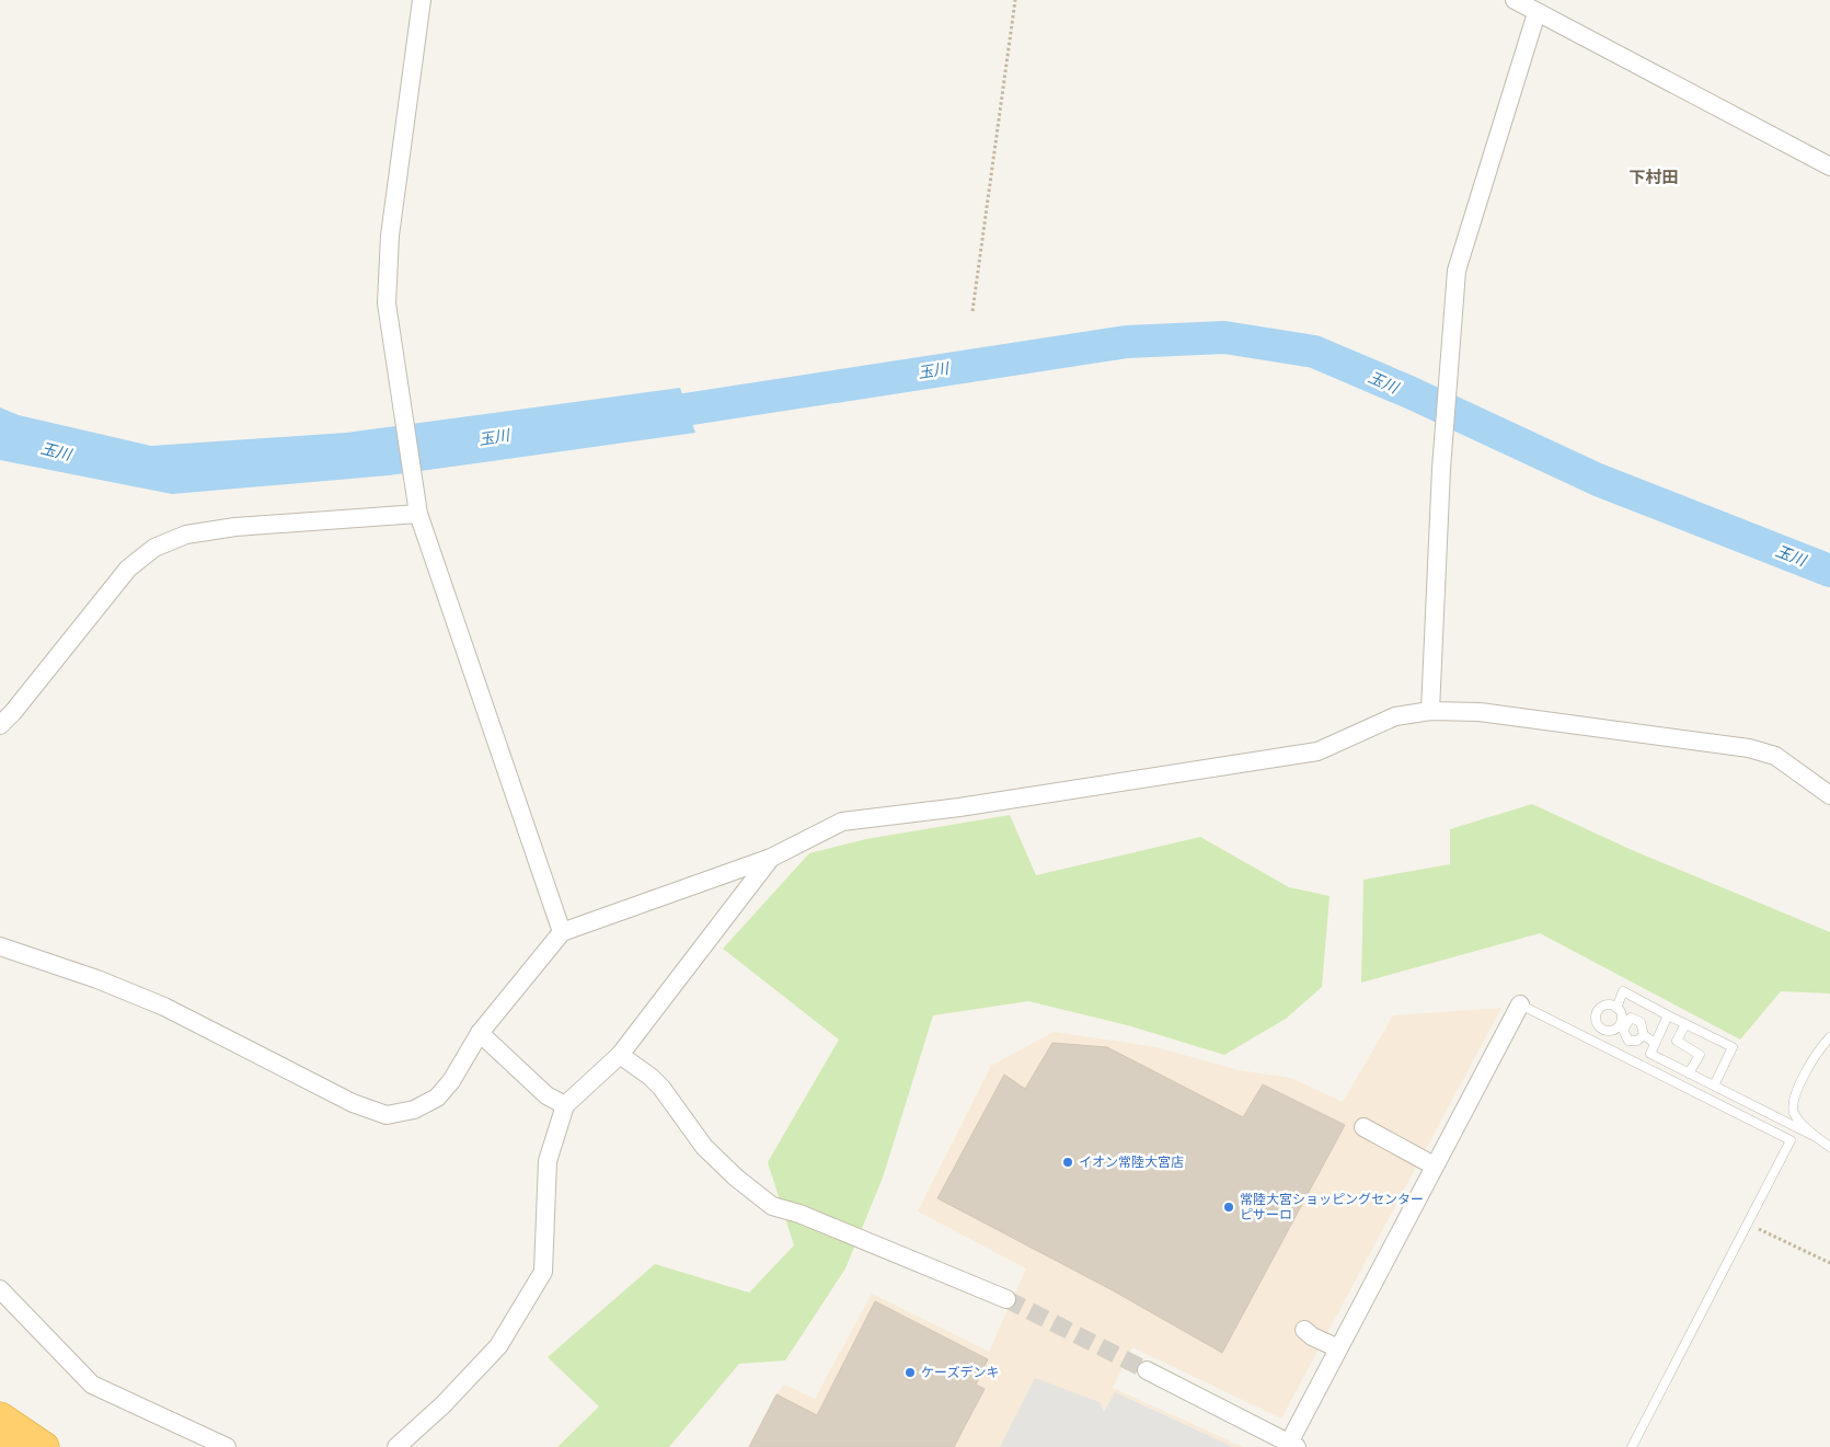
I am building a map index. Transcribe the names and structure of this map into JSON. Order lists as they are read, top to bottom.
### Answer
{
  "districts": ["下村田"],
  "water": ["玉川"],
  "places": ["イオン常陸大宮店", "常陸大宮ショッピングセンター ピサーロ", "ケーズデンキ"]
}
